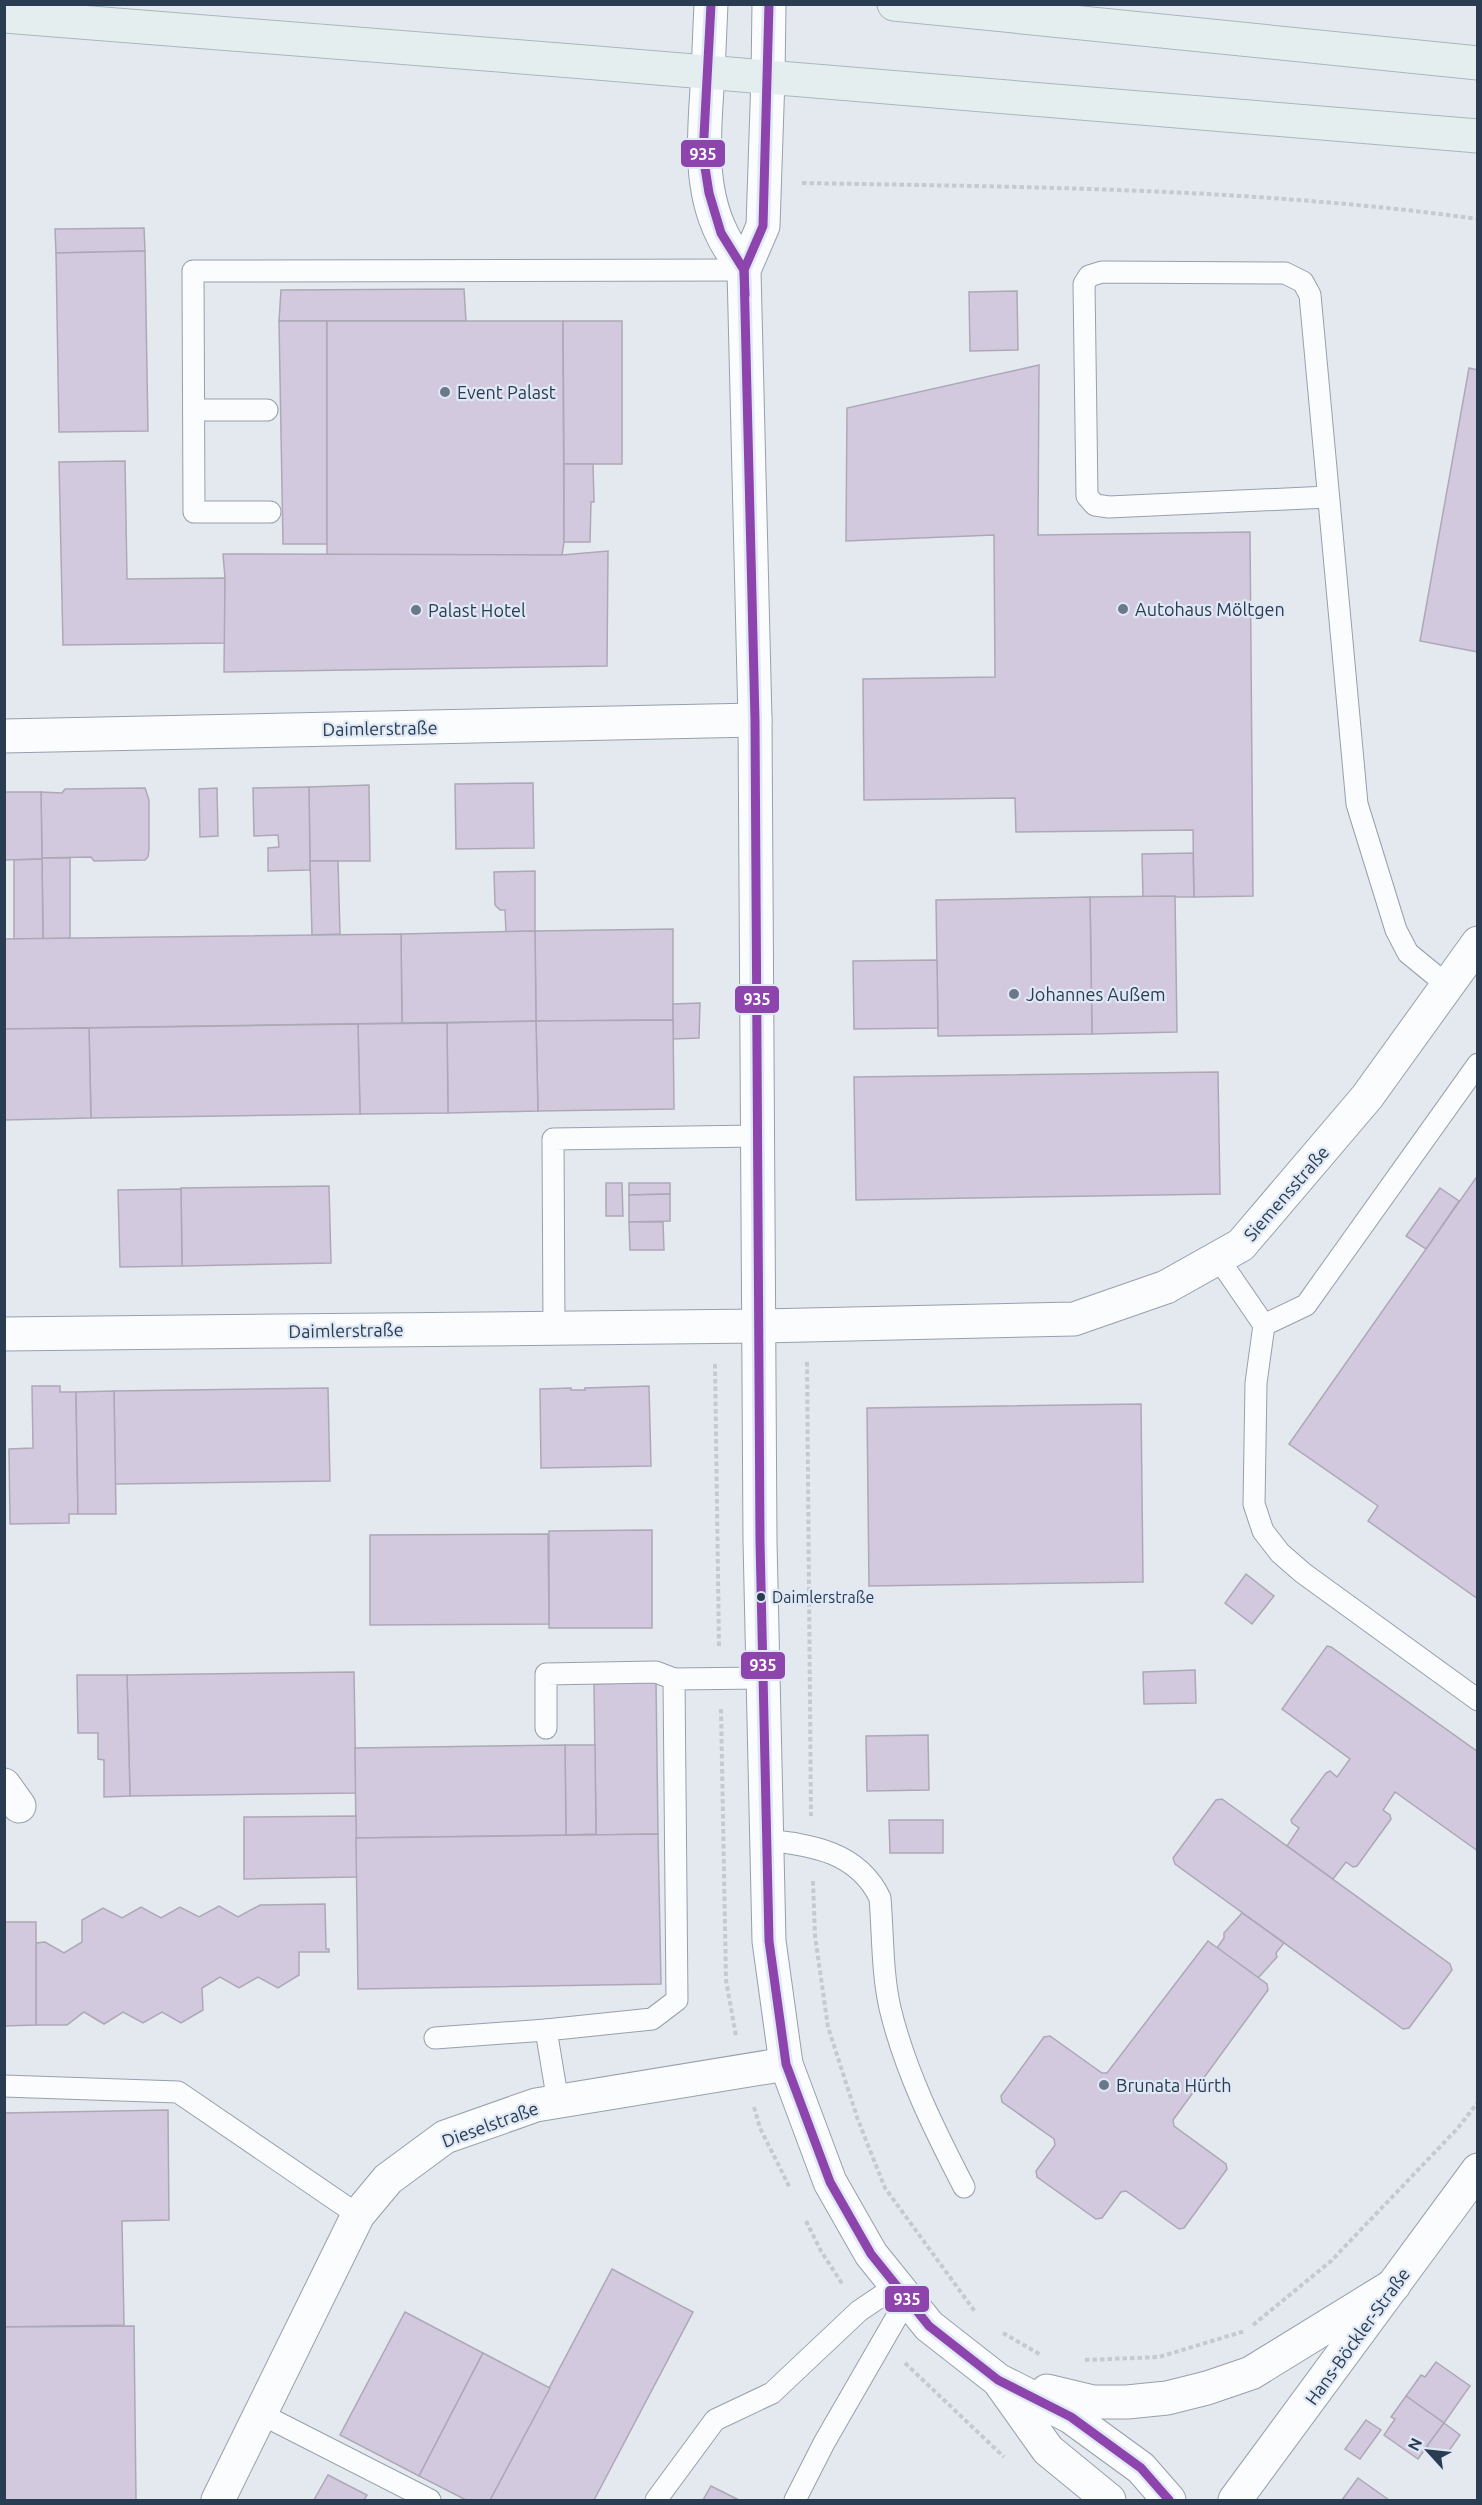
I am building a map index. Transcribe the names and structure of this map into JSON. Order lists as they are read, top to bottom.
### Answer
{
  "streets": {
    "street": [
      "Daimlerstraße",
      "Siemensstraße",
      "Dieselstraße",
      "Hans-Böckler-Straße"
    ]
  },
  "crossings": [
    ["Daimlerstraße", "Siemensstraße"]
  ],
  "places": [
    "Event Palast",
    "Autohaus Möltgen",
    "Palast Hotel",
    "Johannes Außem",
    "Daimlerstraße",
    "Brunata Hürth"
  ],
  "lines": ["transit line 935"],
  "north": "top left"
}
